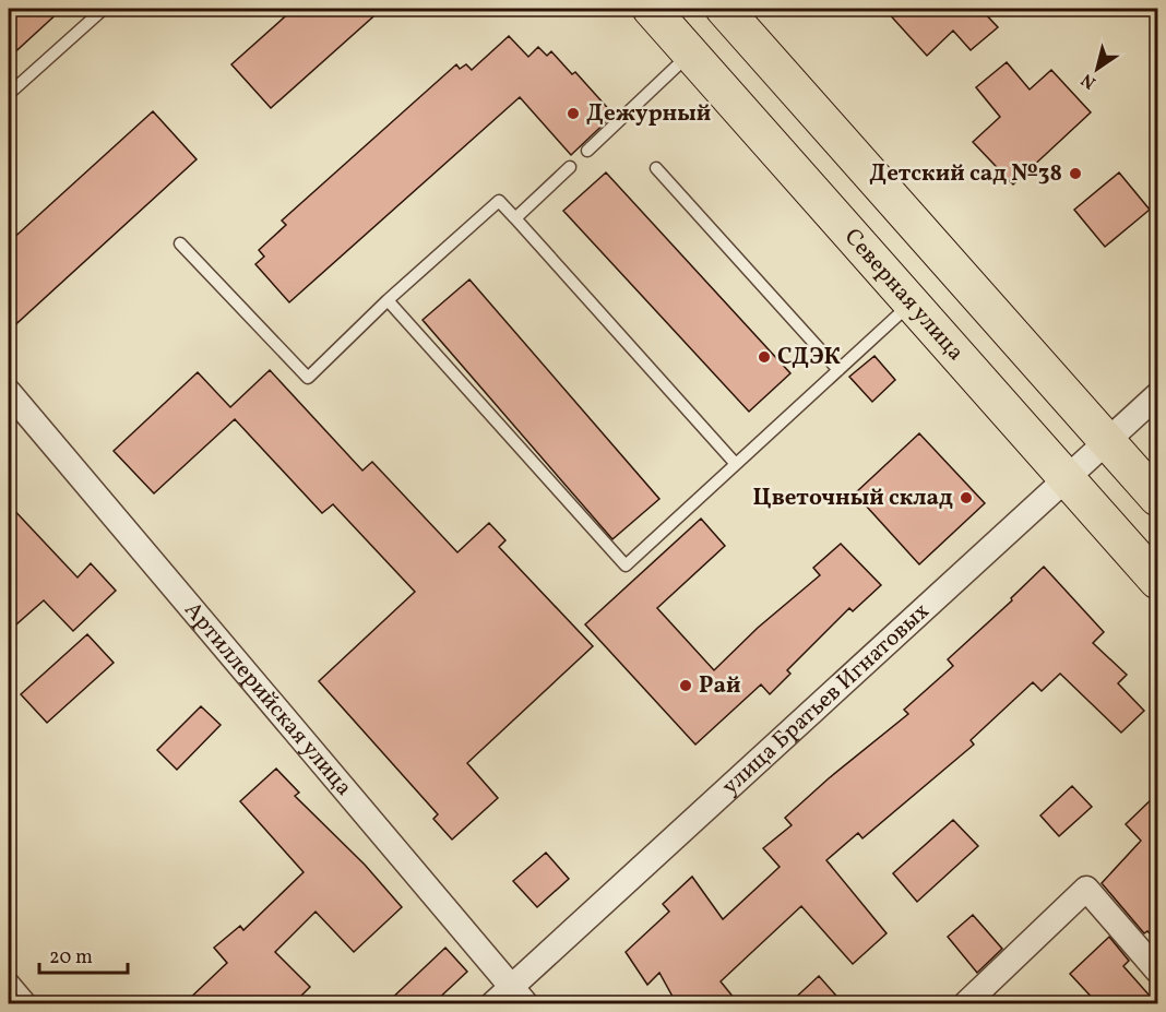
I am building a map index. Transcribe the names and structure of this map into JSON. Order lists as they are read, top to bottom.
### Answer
{
  "streets": {
    "main road": ["Северная улица"],
    "street": ["Артиллерийская улица", "улица Братьев Игнатовых"]
  },
  "crossings": [
    ["Северная улица", "улица Братьев Игнатовых"],
    ["Артиллерийская улица", "улица Братьев Игнатовых"]
  ],
  "places": [
    "Дежурный",
    "Детский сад №38",
    "СДЭК",
    "Цветочный склад",
    "Рай"
  ],
  "scale_bar": "20 m",
  "north": "bottom left"
}
